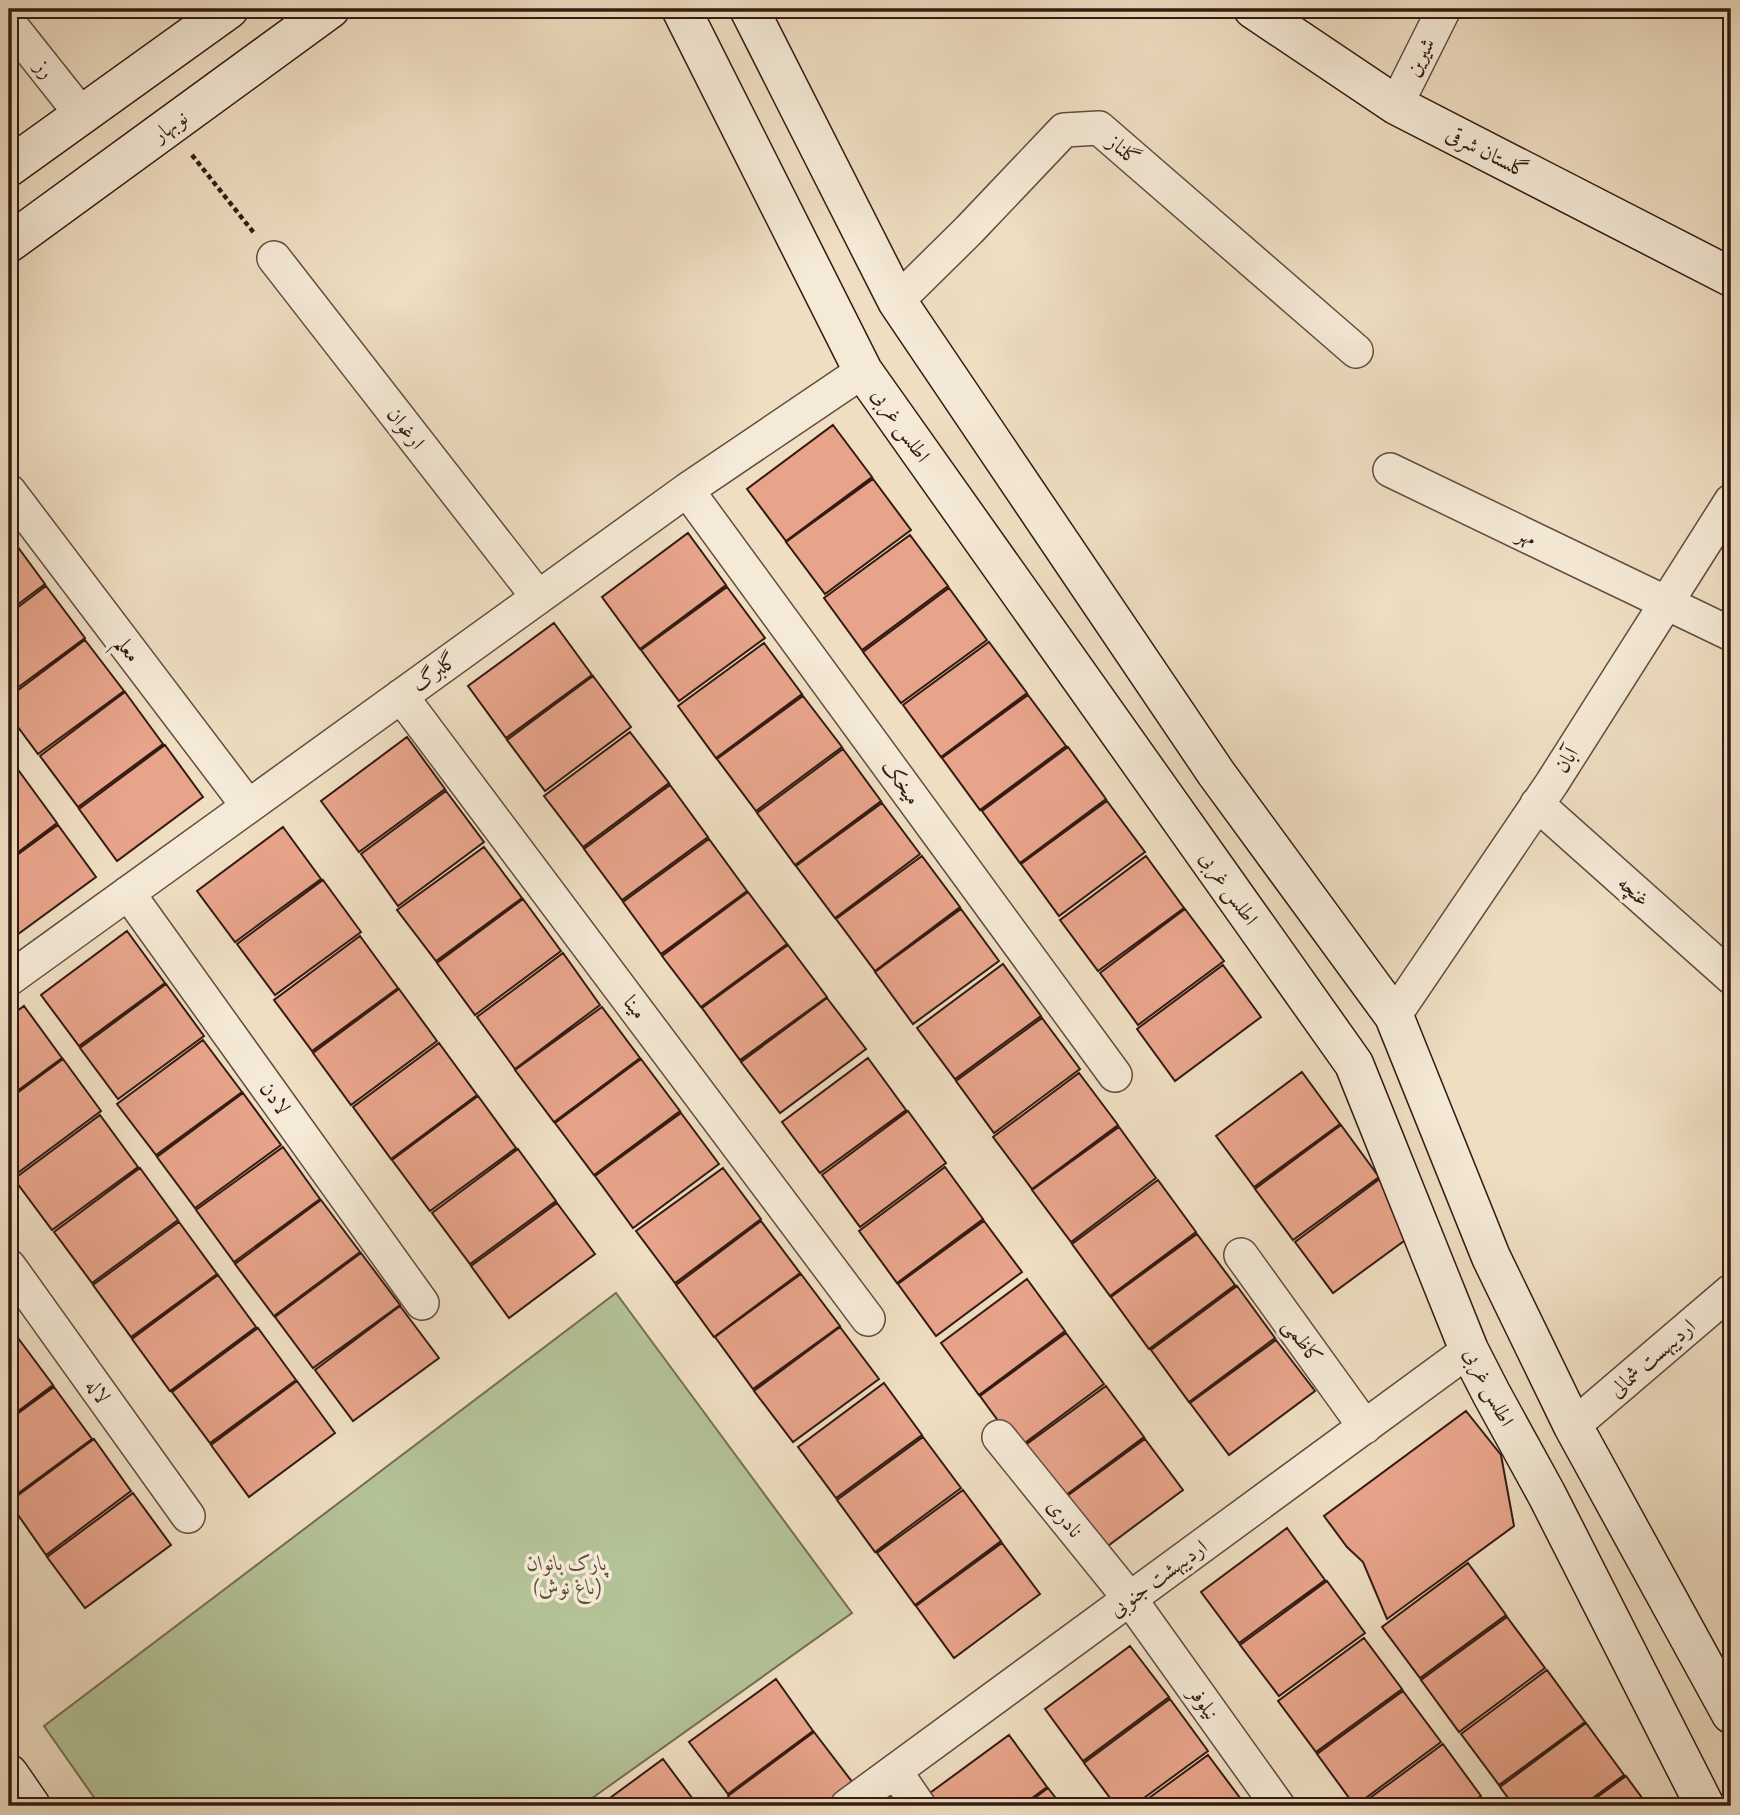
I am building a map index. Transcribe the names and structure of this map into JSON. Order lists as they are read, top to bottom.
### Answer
{
  "streets": {
    "street": [
      "شیرین",
      "رز",
      "نوبهار",
      "گلناز",
      "گلستان شرقی",
      "اطلس غربی",
      "ارغوان",
      "مهر",
      "معلم",
      "گلبرگ",
      "آبان",
      "میخک",
      "غنچه",
      "مینا",
      "لادن",
      "کاظمی",
      "اردیبهست شمالی",
      "لاله",
      "نادری",
      "اردیبهشت جنوبی",
      "نیلوفر"
    ]
  },
  "crossings": [
    ["شیرین", "گلستان شرقی"],
    ["اطلس غربی", "گلبرگ"],
    ["اطلس غربی", "اردیبهشت جنوبی"],
    ["ارغوان", "گلبرگ"],
    ["مهر", "آبان"],
    ["معلم", "گلبرگ"],
    ["گلبرگ", "میخک"],
    ["گلبرگ", "مینا"],
    ["گلبرگ", "لادن"],
    ["آبان", "غنچه"],
    ["کاظمی", "اردیبهشت جنوبی"],
    ["نادری", "اردیبهشت جنوبی"],
    ["نادری", "نیلوفر"],
    ["اردیبهشت جنوبی", "نیلوفر"]
  ],
  "parks": ["پارک بانوان (باغ نوش)"]
}
